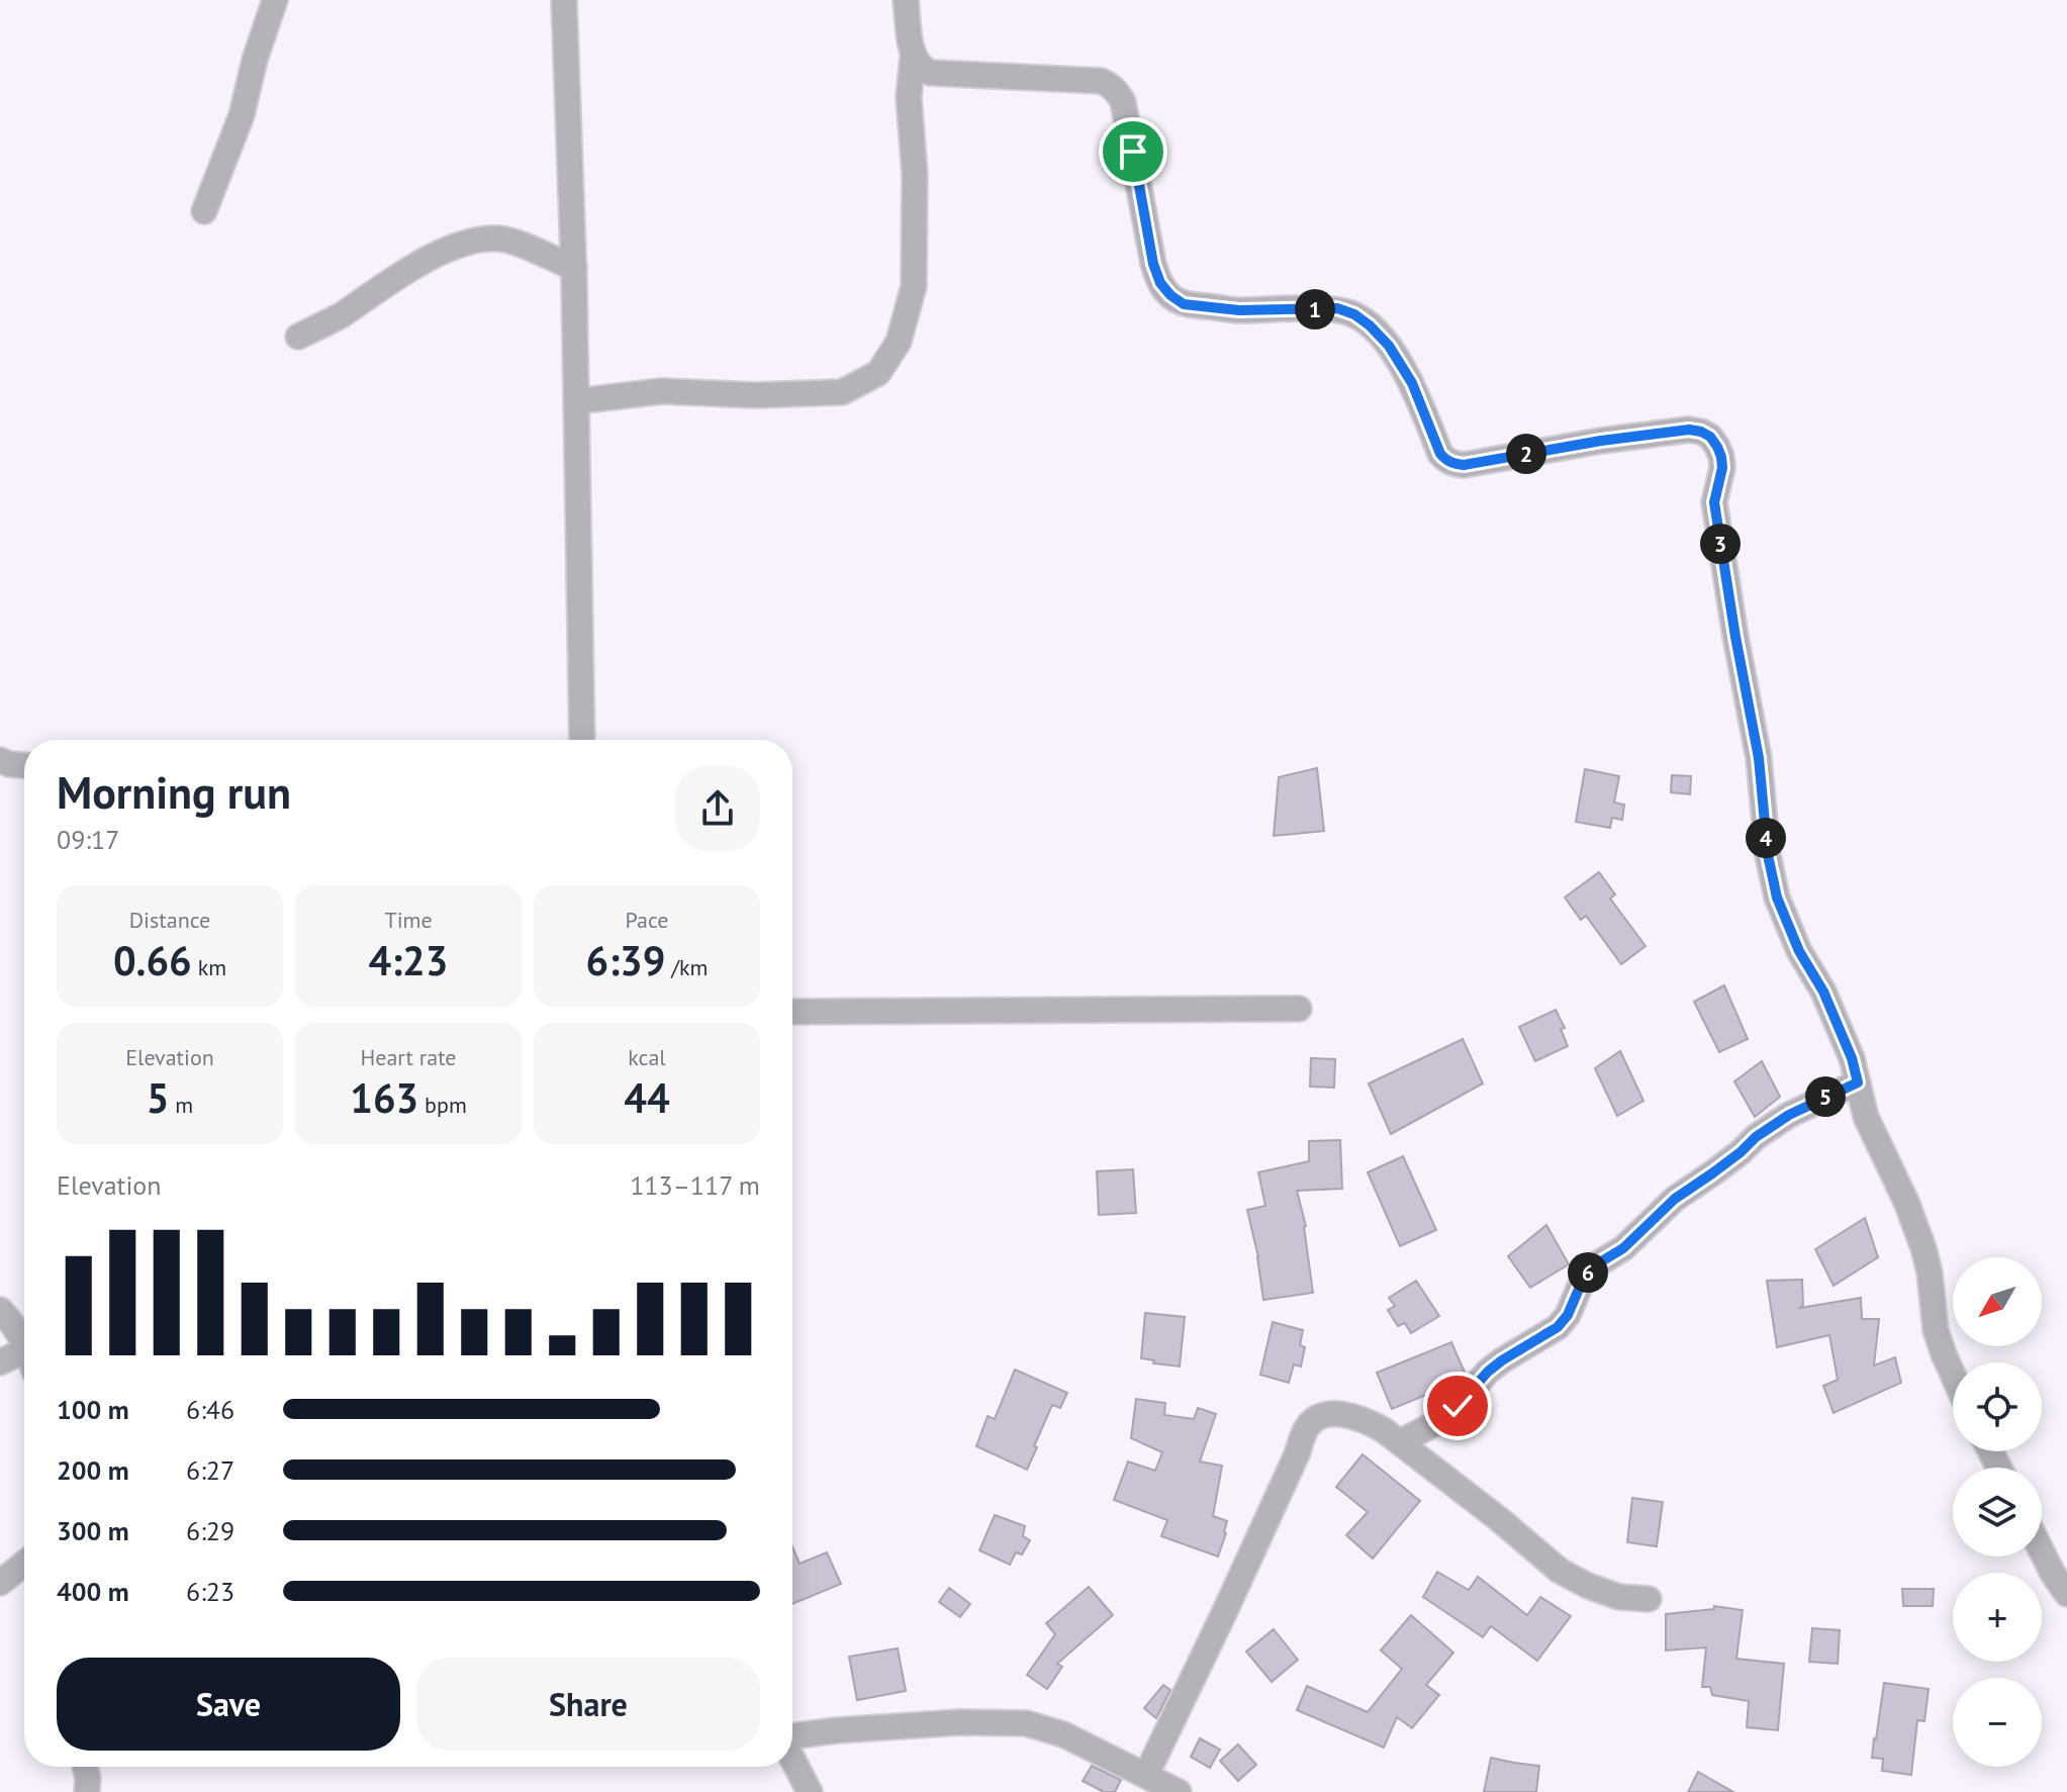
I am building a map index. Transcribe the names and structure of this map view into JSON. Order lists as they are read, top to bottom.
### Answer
{
  "north": "bottom left",
  "page": {
    "pins": [
      "1",
      "2",
      "3",
      "4",
      "5",
      "6"
    ],
    "heading": ["Morning run", "09:17"],
    "stats": [
      ["Distance", "0.66 km"],
      ["Time", "4:23"],
      ["Pace", "6:39 /km"],
      ["Elevation", "5 m"],
      ["Heart rate", "163 bpm"],
      ["kcal", "44"]
    ],
    "chart": ["Elevation", "113–117 m"],
    "map_buttons": ["+", "−"],
    "list": [
      {
        "name": "100 m",
        "note": "6:46"
      },
      {
        "name": "200 m",
        "note": "6:27"
      },
      {
        "name": "300 m",
        "note": "6:29"
      },
      {
        "name": "400 m",
        "note": "6:23"
      }
    ],
    "buttons": ["Save", "Share"]
  }
}
